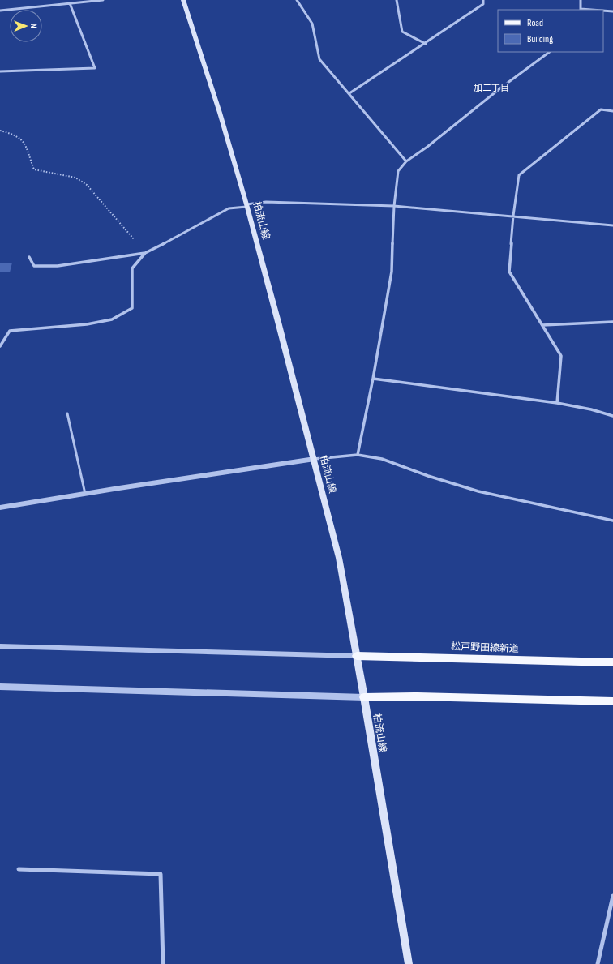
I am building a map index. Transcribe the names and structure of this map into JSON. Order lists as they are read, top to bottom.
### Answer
{
  "streets": {
    "main road": ["柏流山線", "松戸野田線新道"]
  },
  "crossings": [
    ["柏流山線", "松戸野田線新道"]
  ],
  "districts": ["加二丁目"],
  "legend": ["Road", "Building"],
  "north": "right"
}
